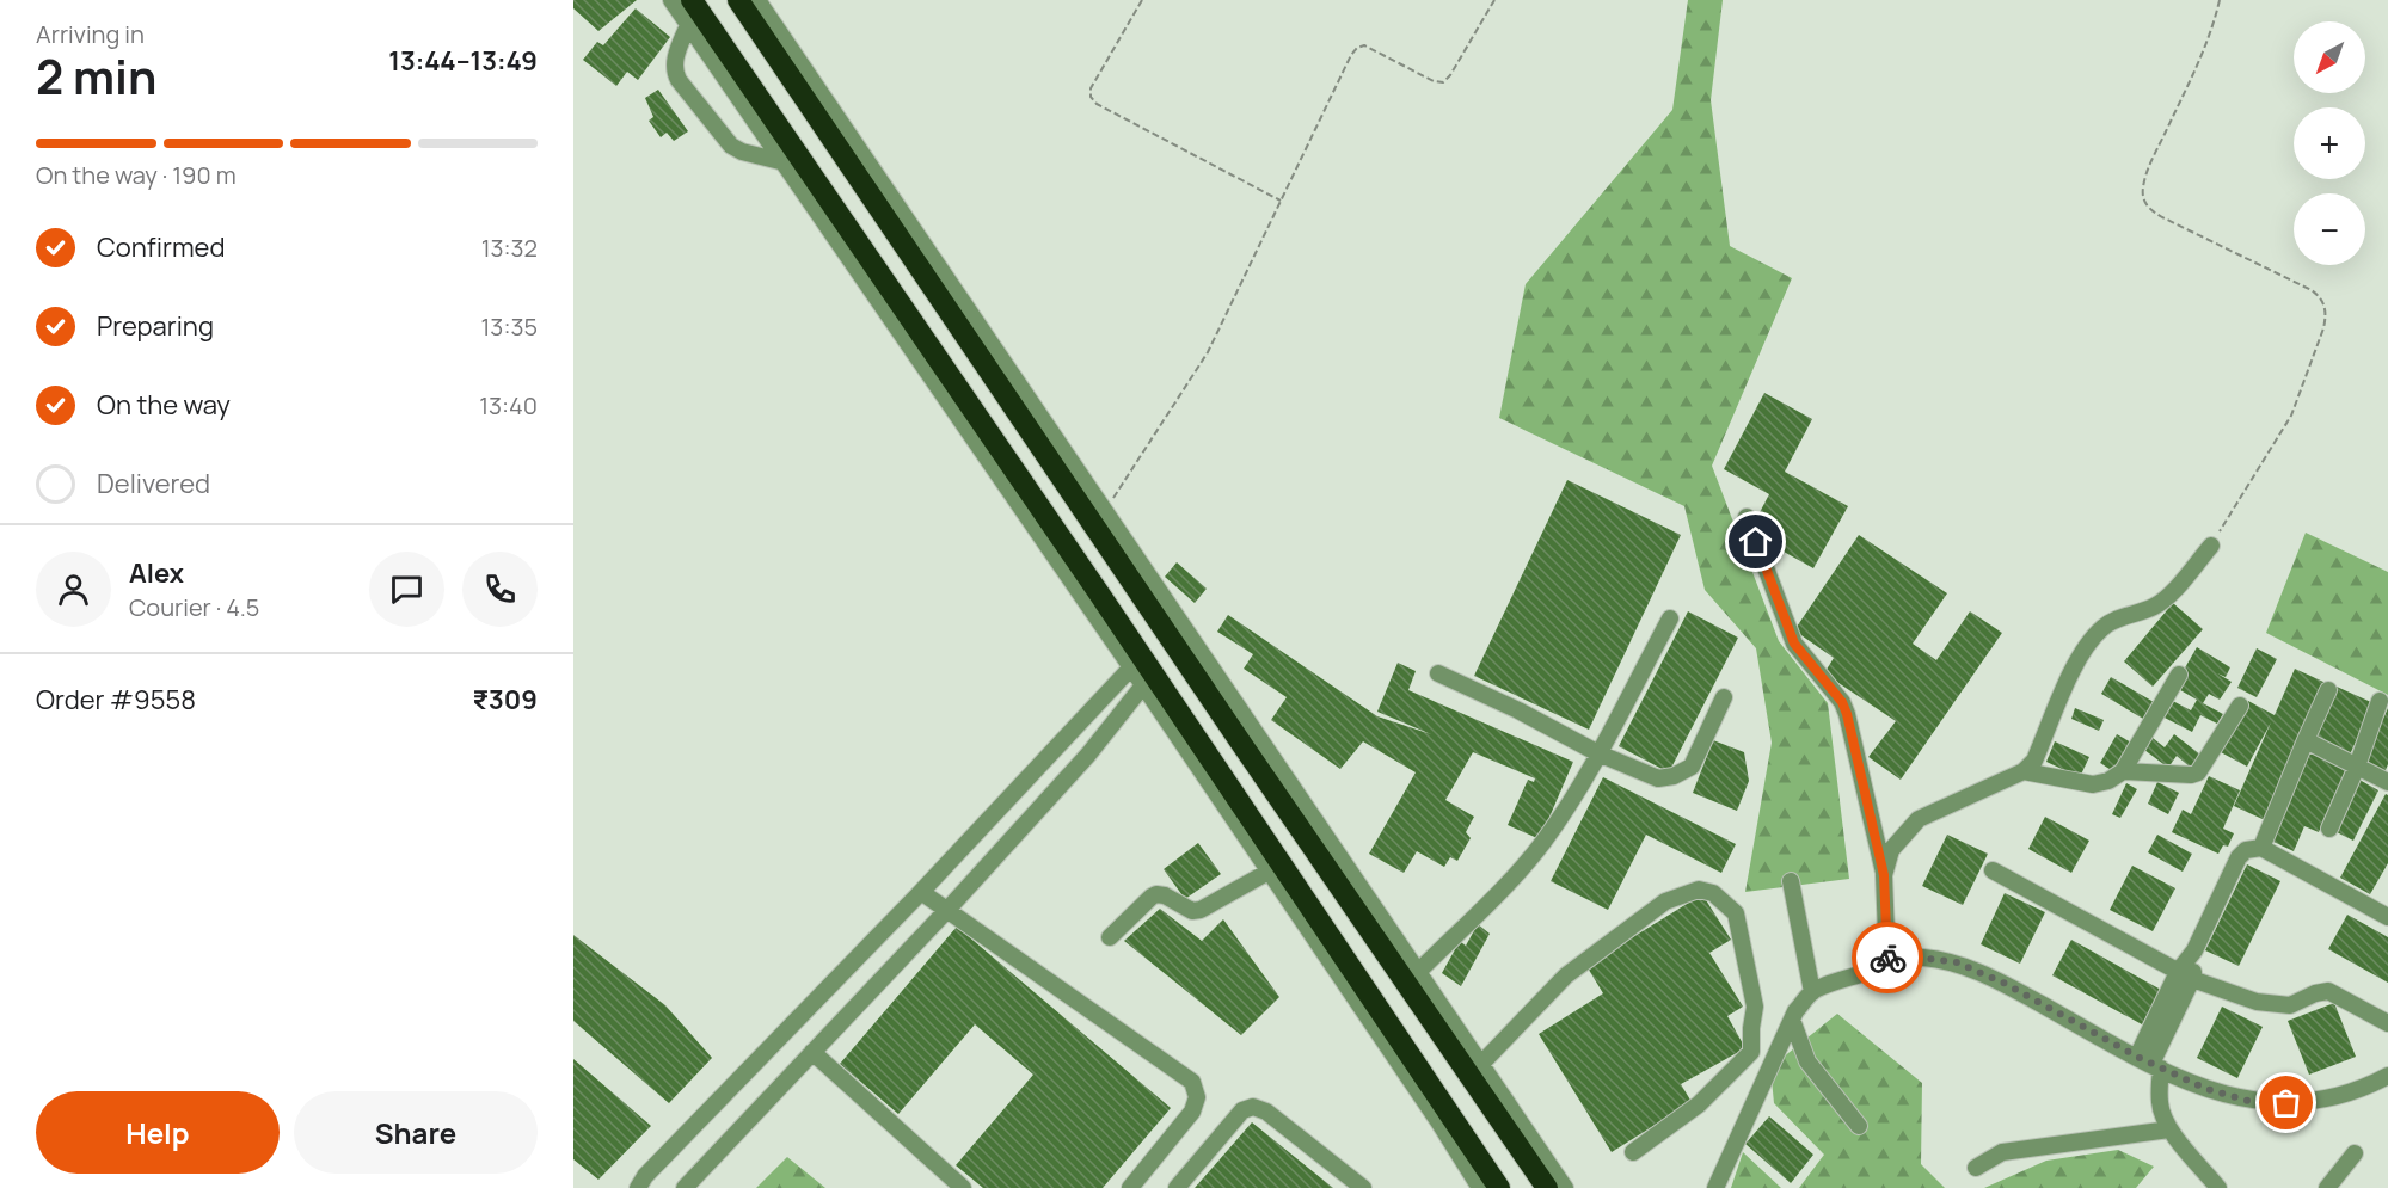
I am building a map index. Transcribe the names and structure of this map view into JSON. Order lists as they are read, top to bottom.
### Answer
{
  "north": "bottom left",
  "page": {
    "heading": ["2 min", "Arriving in", "13:44–13:49"],
    "panel": [
      "Alex",
      "Courier · 4.5",
      "Order #9558",
      "₹309"
    ],
    "map_buttons": ["+", "−"],
    "bar": "On the way · 190 m",
    "list": [
      ["Confirmed", "13:32"],
      ["Preparing", "13:35"],
      ["On the way", "13:40"],
      "Delivered"
    ],
    "buttons": ["Help", "Share"]
  }
}
